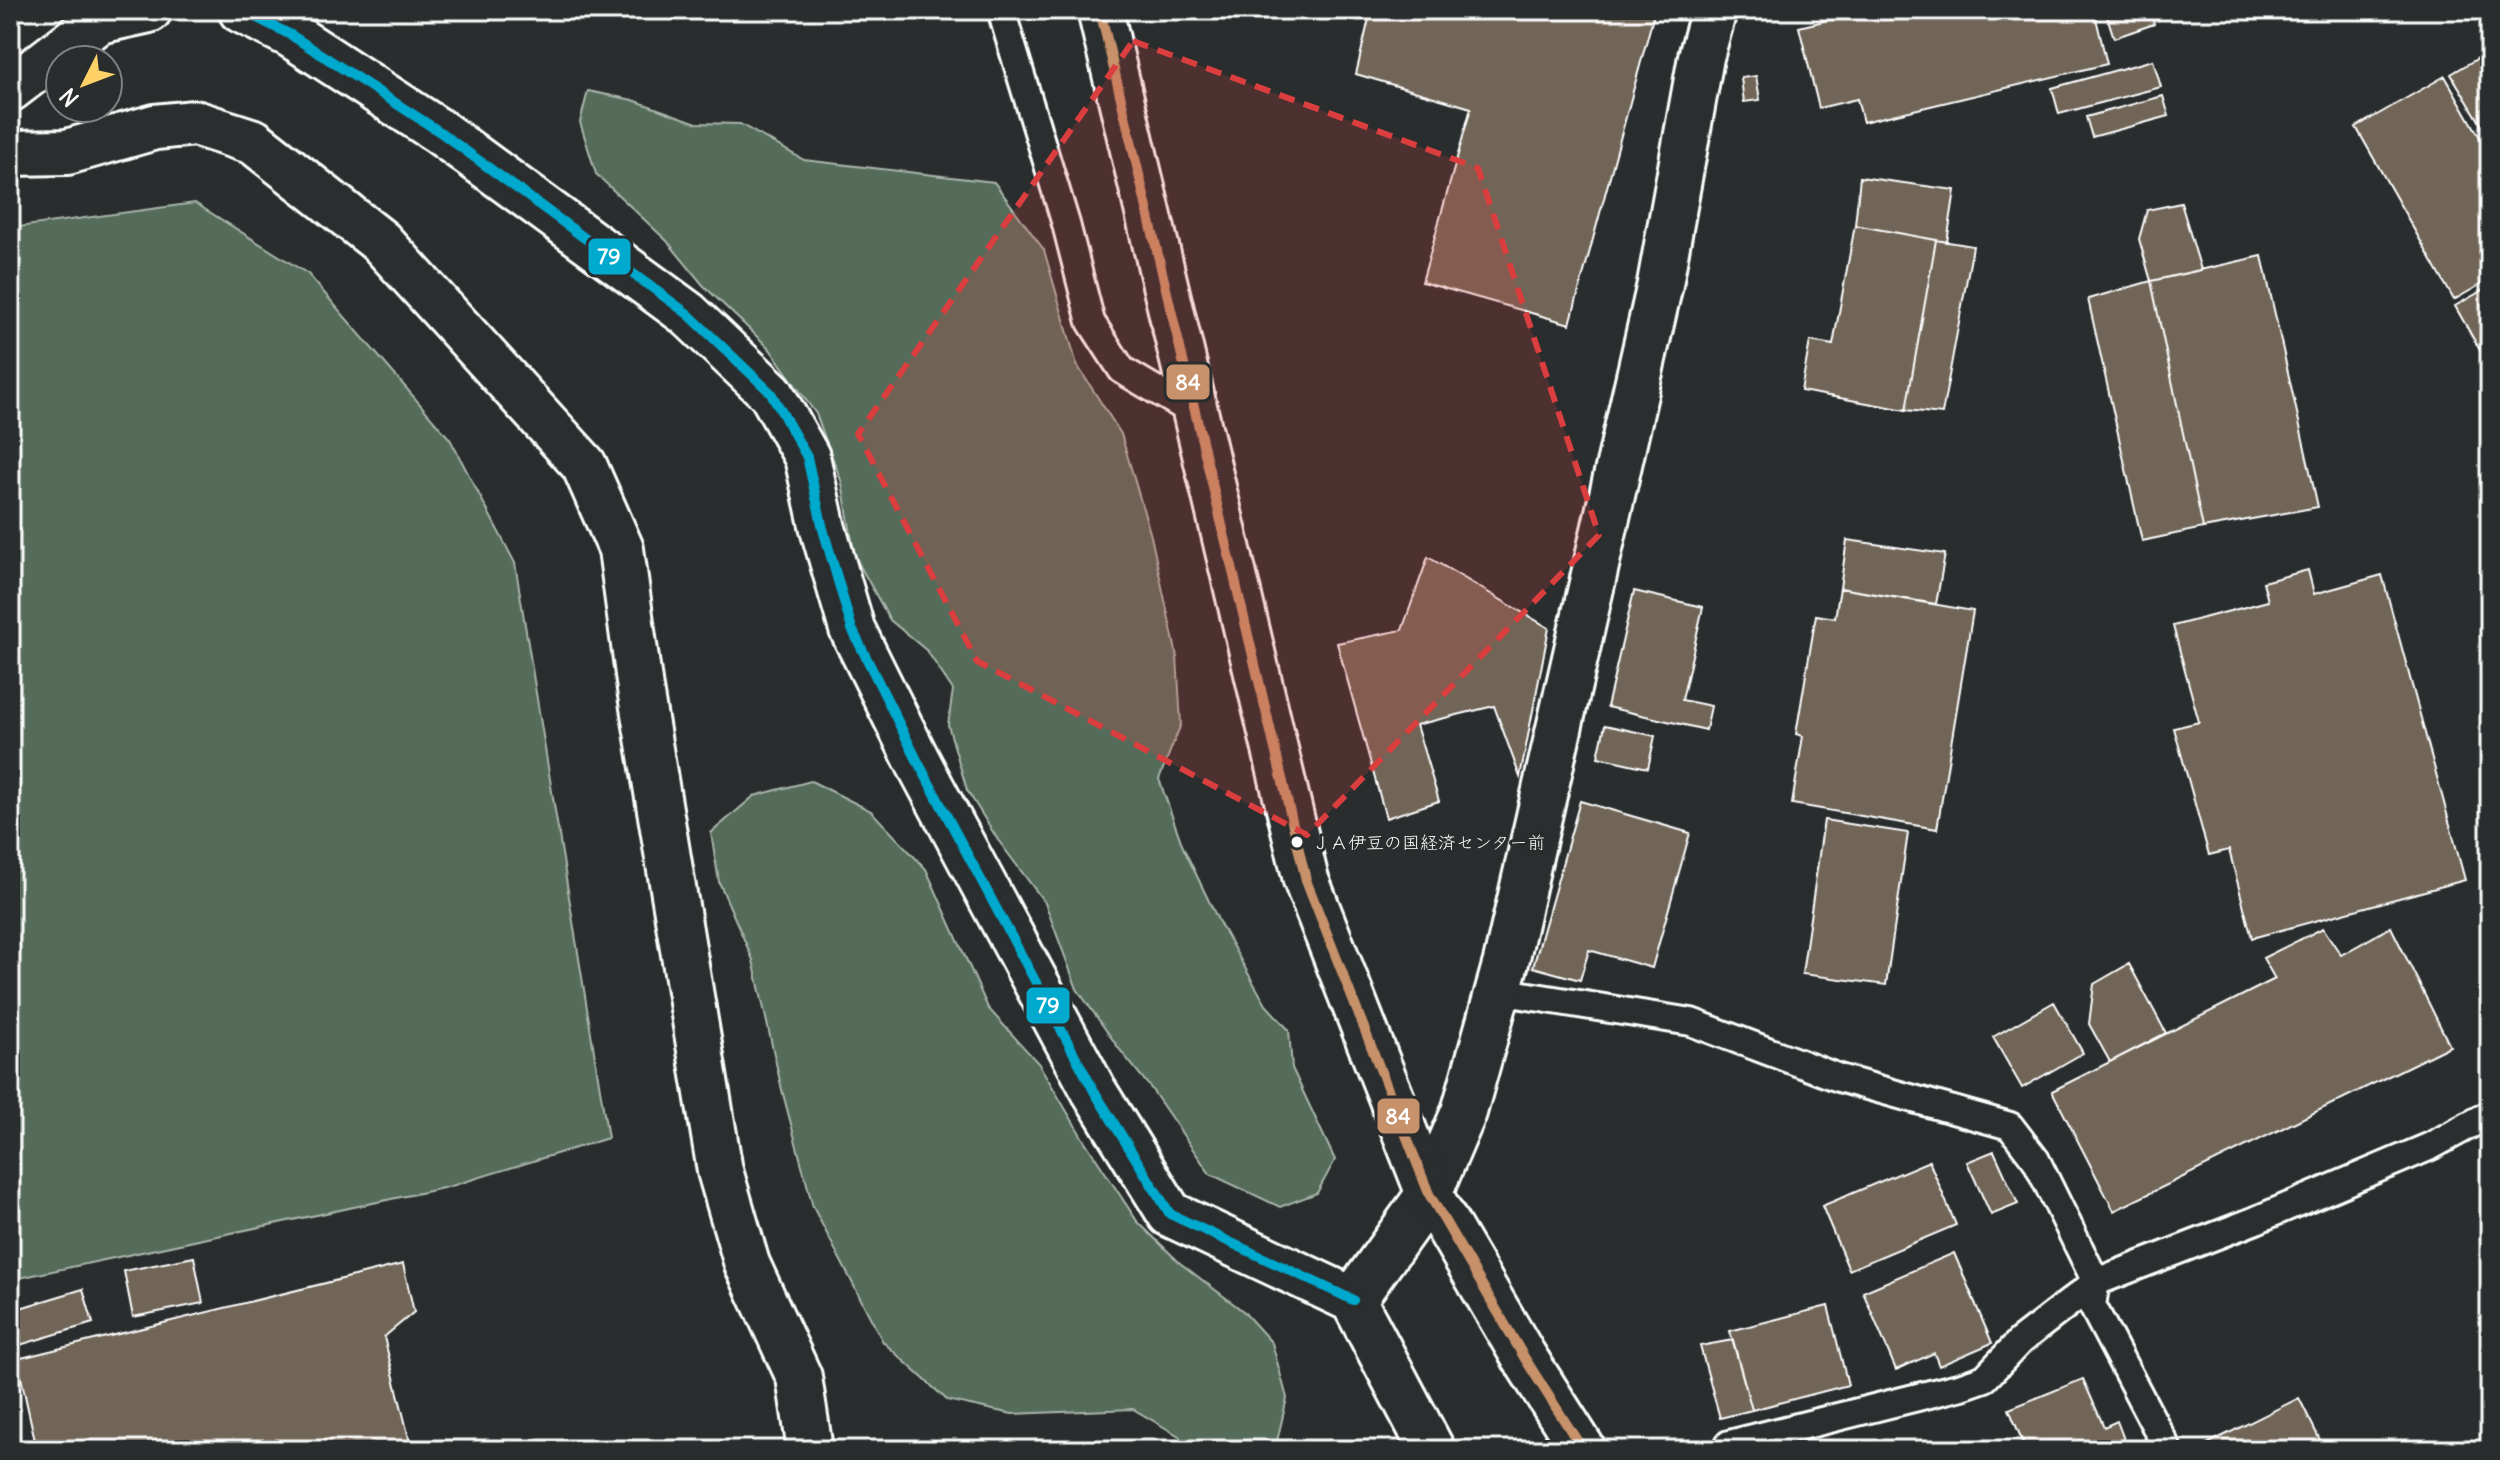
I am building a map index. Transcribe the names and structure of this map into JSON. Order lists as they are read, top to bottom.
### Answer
{
  "places": ["ＪＡ伊豆の国経済センター前"],
  "lines": ["transit line 79", "transit line 84"],
  "north": "bottom left"
}
